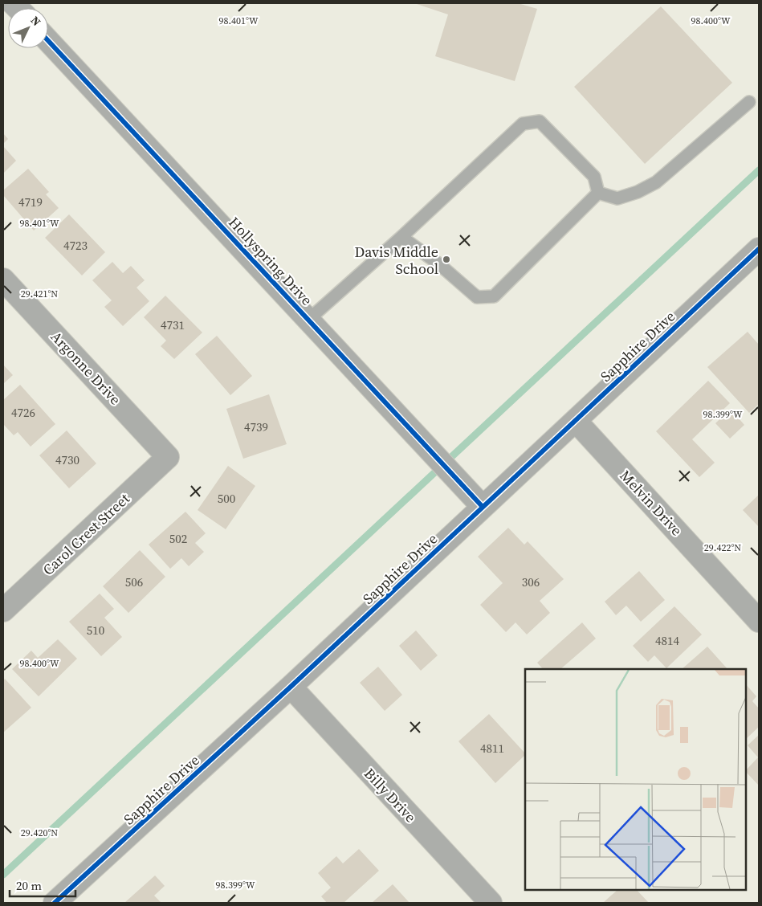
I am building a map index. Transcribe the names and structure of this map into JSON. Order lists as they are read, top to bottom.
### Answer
{
  "streets": {
    "street": [
      "Hollyspring Drive",
      "Sapphire Drive",
      "Argonne Drive",
      "Melvin Drive",
      "Carol Crest Street",
      "Billy Drive"
    ]
  },
  "crossings": [
    ["Hollyspring Drive", "Sapphire Drive"],
    ["Sapphire Drive", "Melvin Drive"],
    ["Sapphire Drive", "Billy Drive"],
    ["Argonne Drive", "Carol Crest Street"]
  ],
  "places": ["Davis Middle School"],
  "house_numbers": [
    "4719",
    "4723",
    "4731",
    "4726",
    "4739",
    "4730",
    "500",
    "502",
    "506",
    "306",
    "510",
    "4814",
    "4811"
  ],
  "scale_bar": "20 m",
  "north": "top right",
  "coordinates": [
    "98.401°W",
    "98.400°W",
    "29.421°N",
    "98.399°W",
    "29.422°N",
    "29.420°N"
  ]
}
